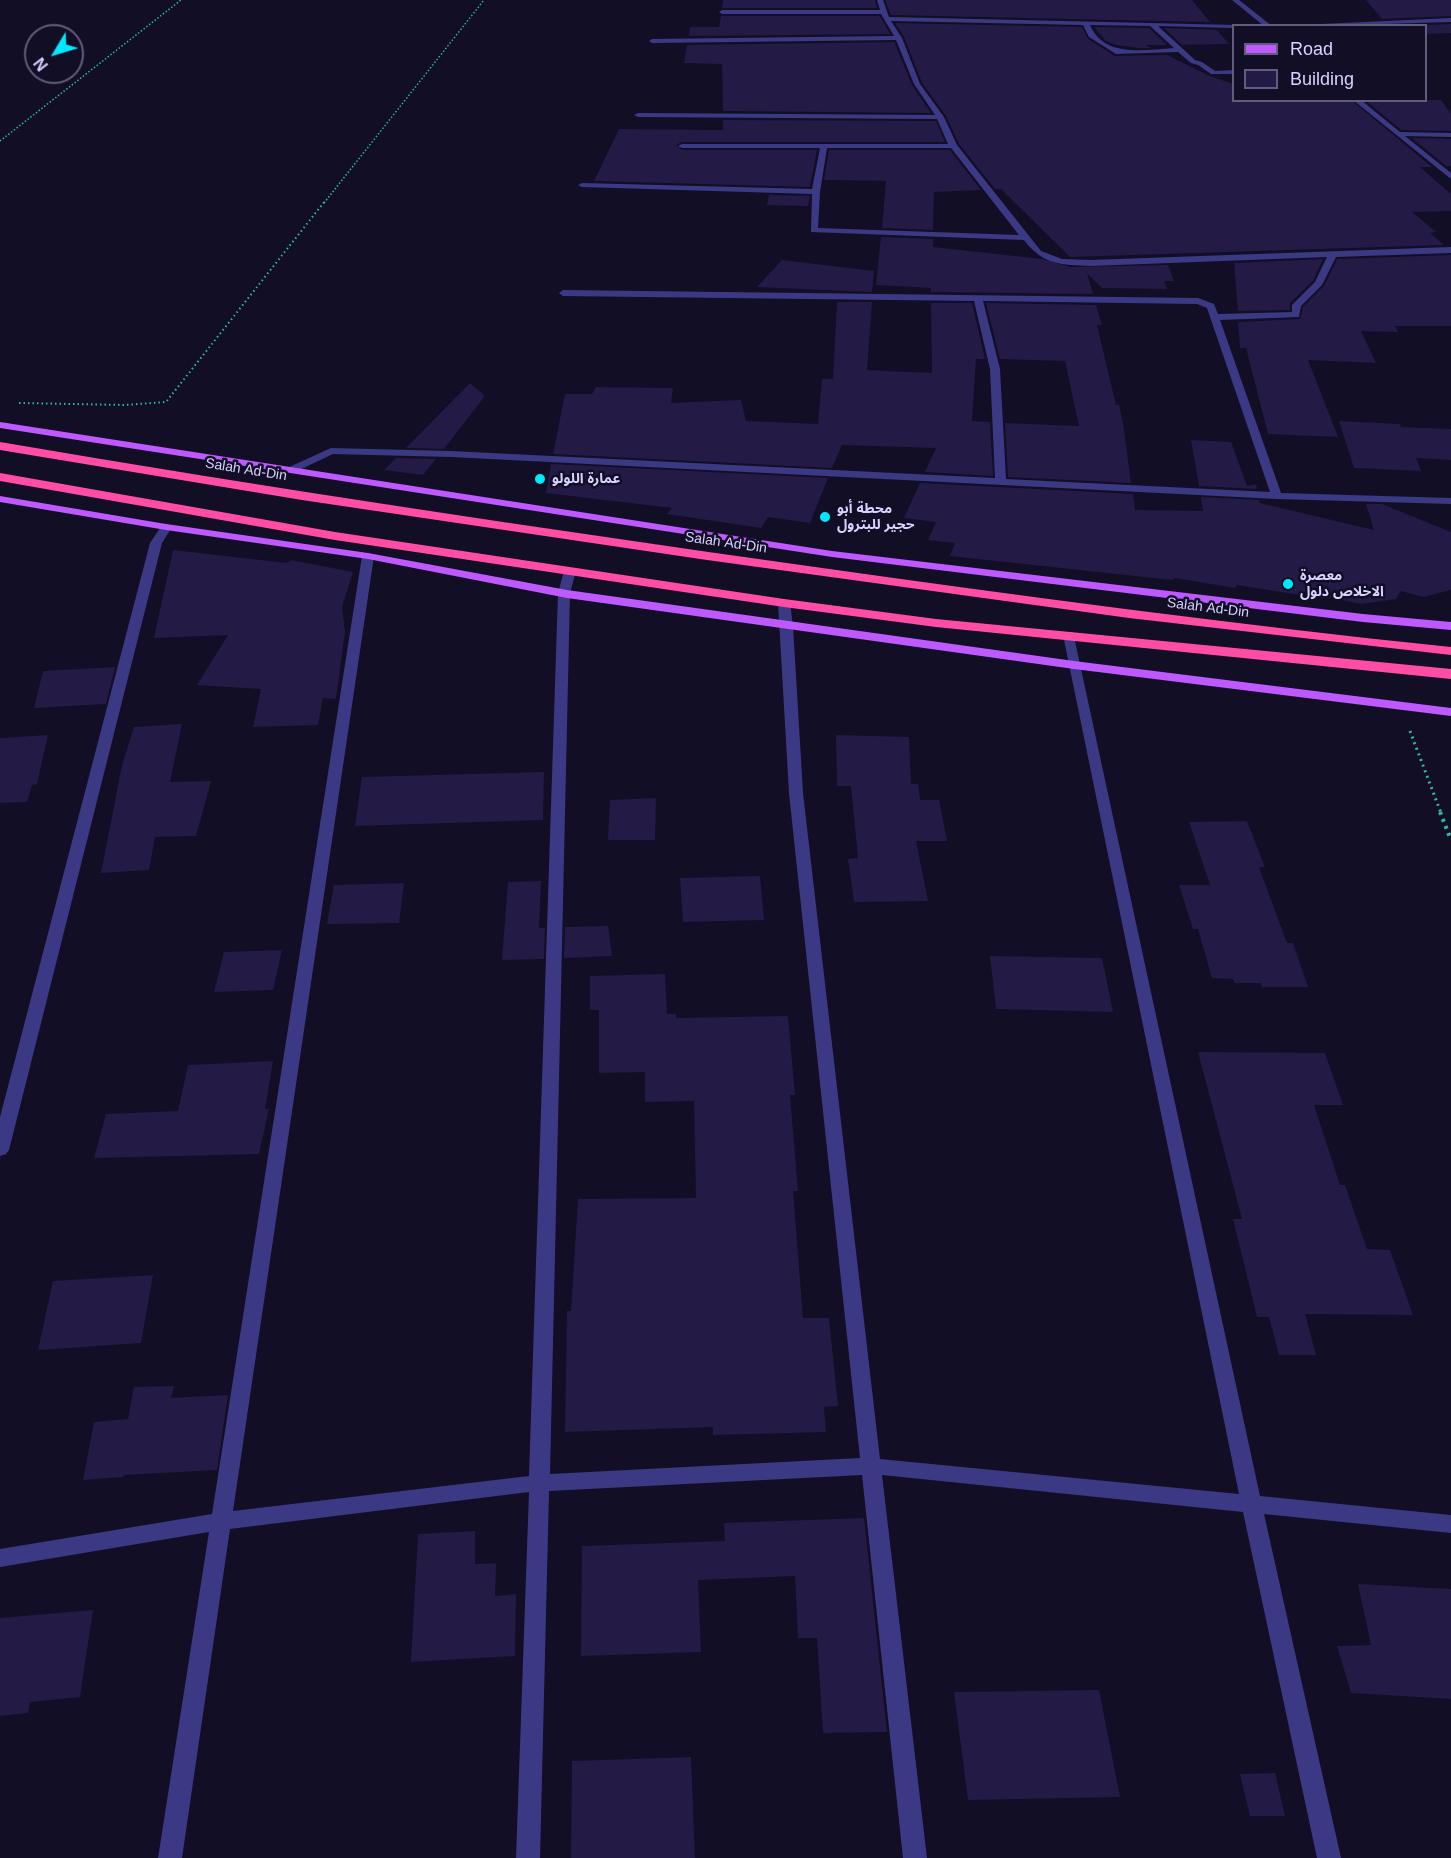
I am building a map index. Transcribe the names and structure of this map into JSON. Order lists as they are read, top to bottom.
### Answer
{
  "streets": {
    "highway": ["Salah Ad-Din"]
  },
  "places": ["عمارة اللولو", "محطة أبو حجير للبترول", "معصرة الاخلاص دلول"],
  "legend": ["Road", "Building"],
  "north": "bottom left"
}
